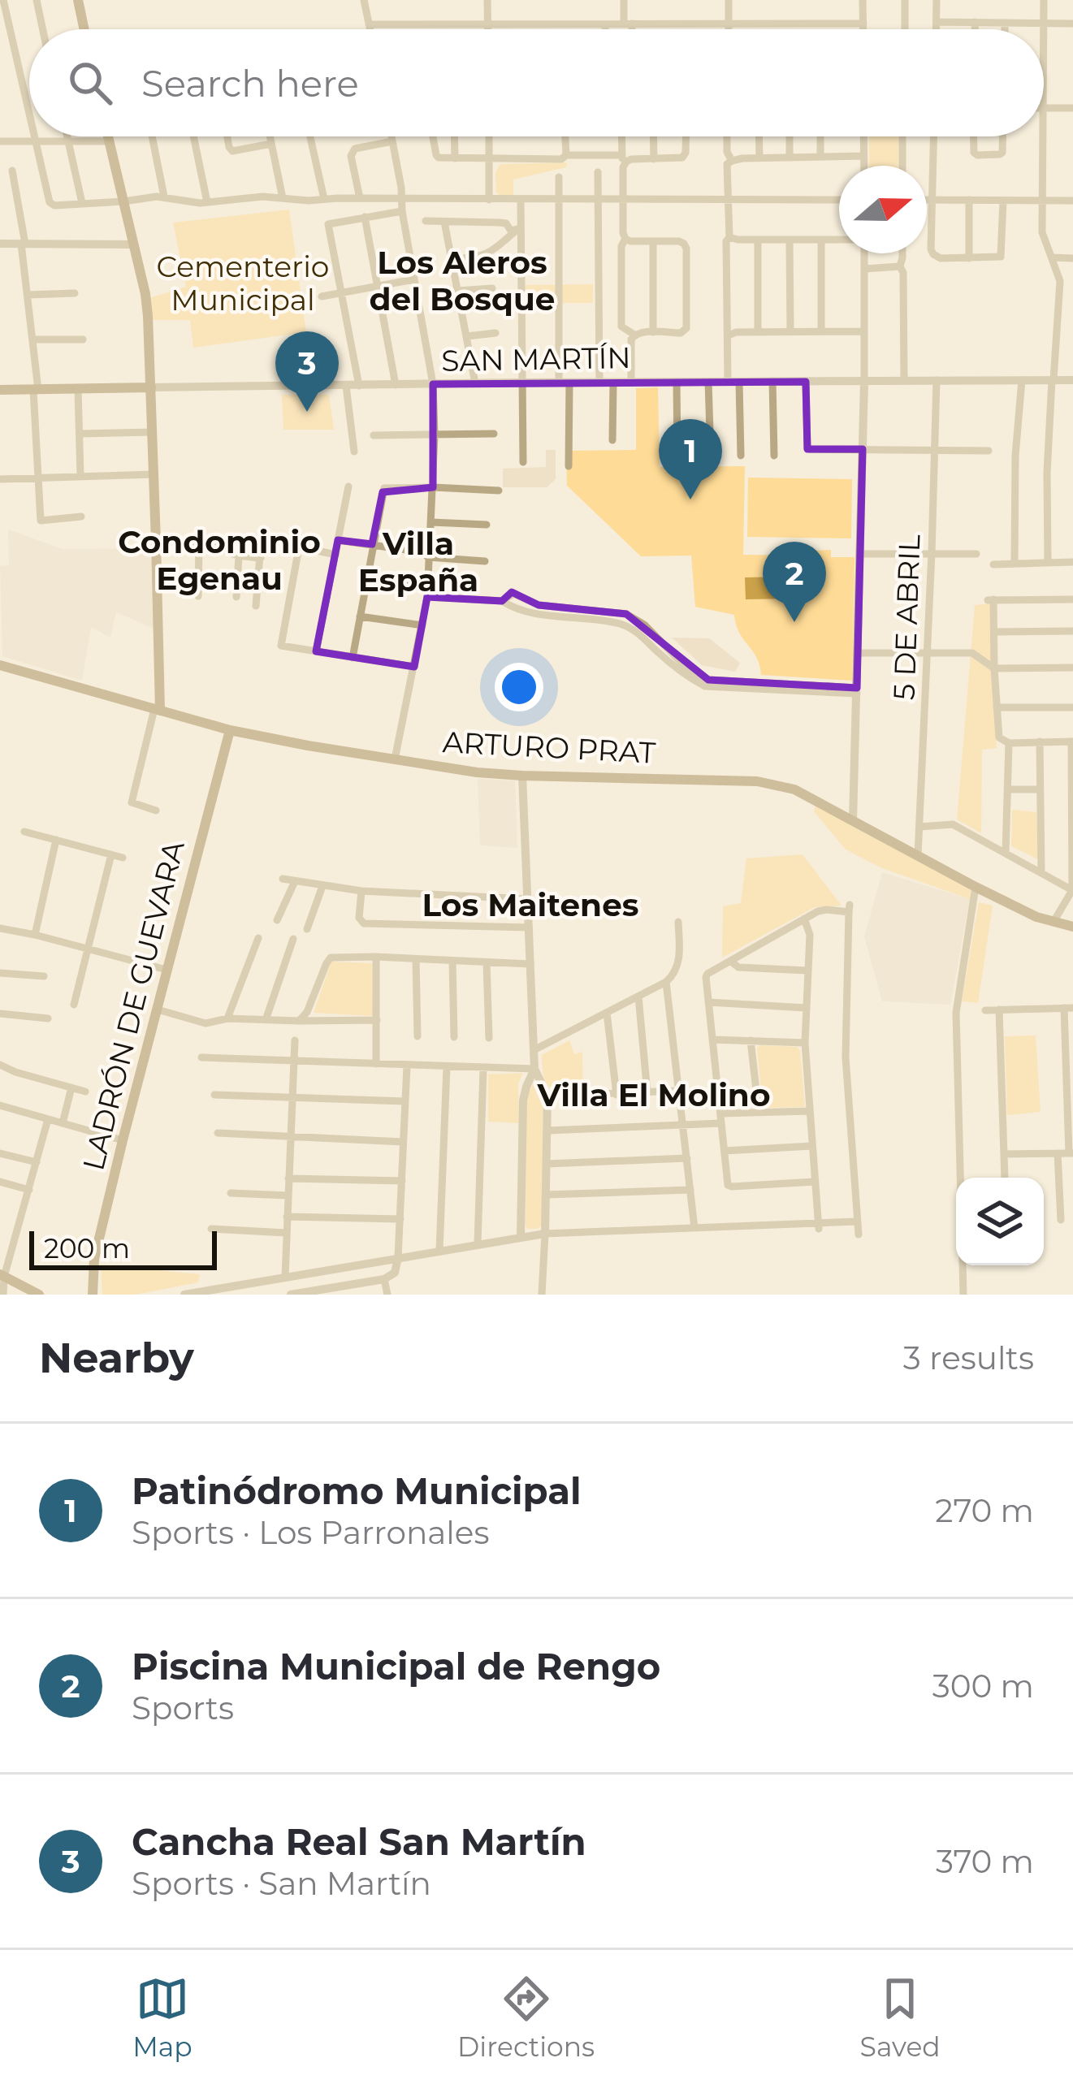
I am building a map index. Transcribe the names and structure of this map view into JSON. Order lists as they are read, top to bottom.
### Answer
{
  "streets": {
    "main road": ["SAN MARTÍN", "ARTURO PRAT", "LADRÓN DE GUEVARA"],
    "street": ["5 DE ABRIL"]
  },
  "crossings": [
    ["SAN MARTÍN", "5 DE ABRIL"],
    ["5 DE ABRIL", "ARTURO PRAT"],
    ["ARTURO PRAT", "LADRÓN DE GUEVARA"]
  ],
  "districts": [
    "Los Aleros del Bosque",
    "Condominio Egenau",
    "Villa España",
    "Los Maitenes",
    "Villa El Molino"
  ],
  "parks": ["Cementerio Municipal"],
  "scale_bar": "200 m",
  "north": "right",
  "page": {
    "search": "Search here",
    "pins": ["3", "1", "2"],
    "scale": "200 m",
    "heading": ["Nearby", "3 results"],
    "list": [
      {
        "mark": "1",
        "name": "Patinódromo Municipal",
        "note": "Sports · Los Parronales",
        "value": "270 m"
      },
      {
        "mark": "2",
        "name": "Piscina Municipal de Rengo",
        "note": "Sports",
        "value": "300 m"
      },
      {
        "mark": "3",
        "name": "Cancha Real San Martín",
        "note": "Sports · San Martín",
        "value": "370 m"
      }
    ],
    "nav": ["Map", "Directions", "Saved"]
  }
}
